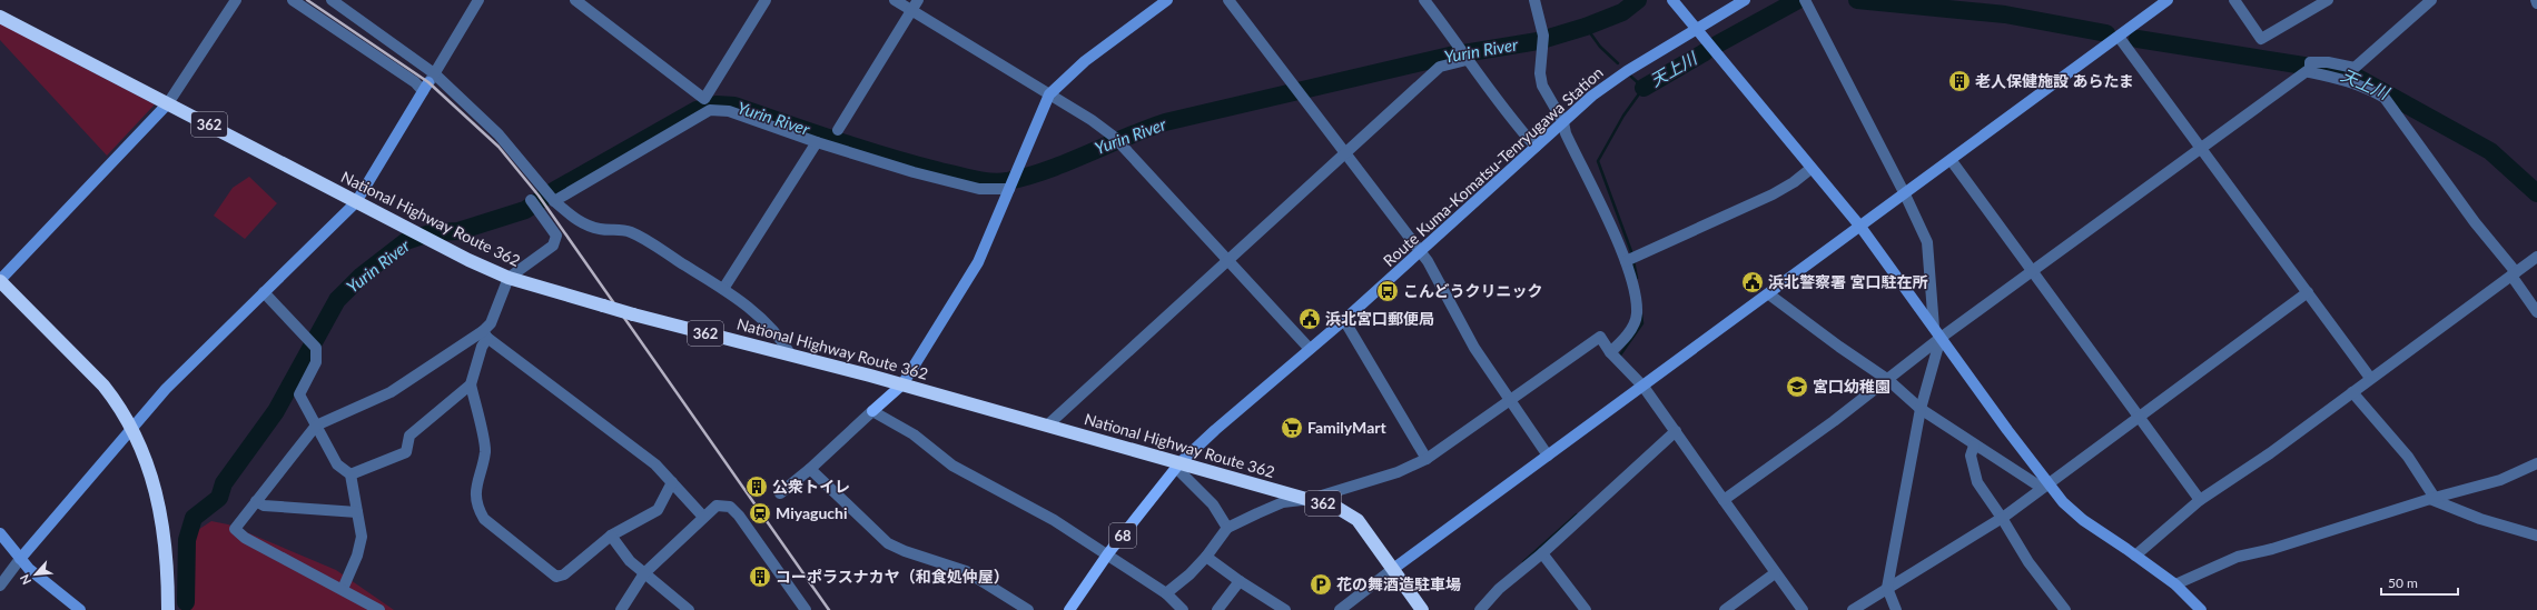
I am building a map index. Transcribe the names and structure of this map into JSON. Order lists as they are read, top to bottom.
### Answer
{
  "streets": {
    "highway": ["362", "National Highway Route 362"],
    "main road": ["68"],
    "street": ["Route Kuma-Komatsu-Tenryugawa Station"]
  },
  "crossings": [
    ["Route Kuma-Komatsu-Tenryugawa Station", "National Highway Route 362"],
    ["Route Kuma-Komatsu-Tenryugawa Station", "68"],
    ["National Highway Route 362", "68"]
  ],
  "water": ["Yurin River", "天上川"],
  "places": {
    "building": ["老人保健施設 あらたま", "公衆トイレ", "コーポラスナカヤ（和食処仲屋）"],
    "public building": ["浜北警察署 宮口駐在所", "浜北宮口郵便局"],
    "bus stop": ["こんどうクリニック"],
    "school or university": ["宮口幼稚園"],
    "supermarket": ["FamilyMart"],
    "station": ["Miyaguchi"],
    "parking": ["花の舞酒造駐車場"]
  },
  "scale_bar": "50 m",
  "north": "bottom left"
}
